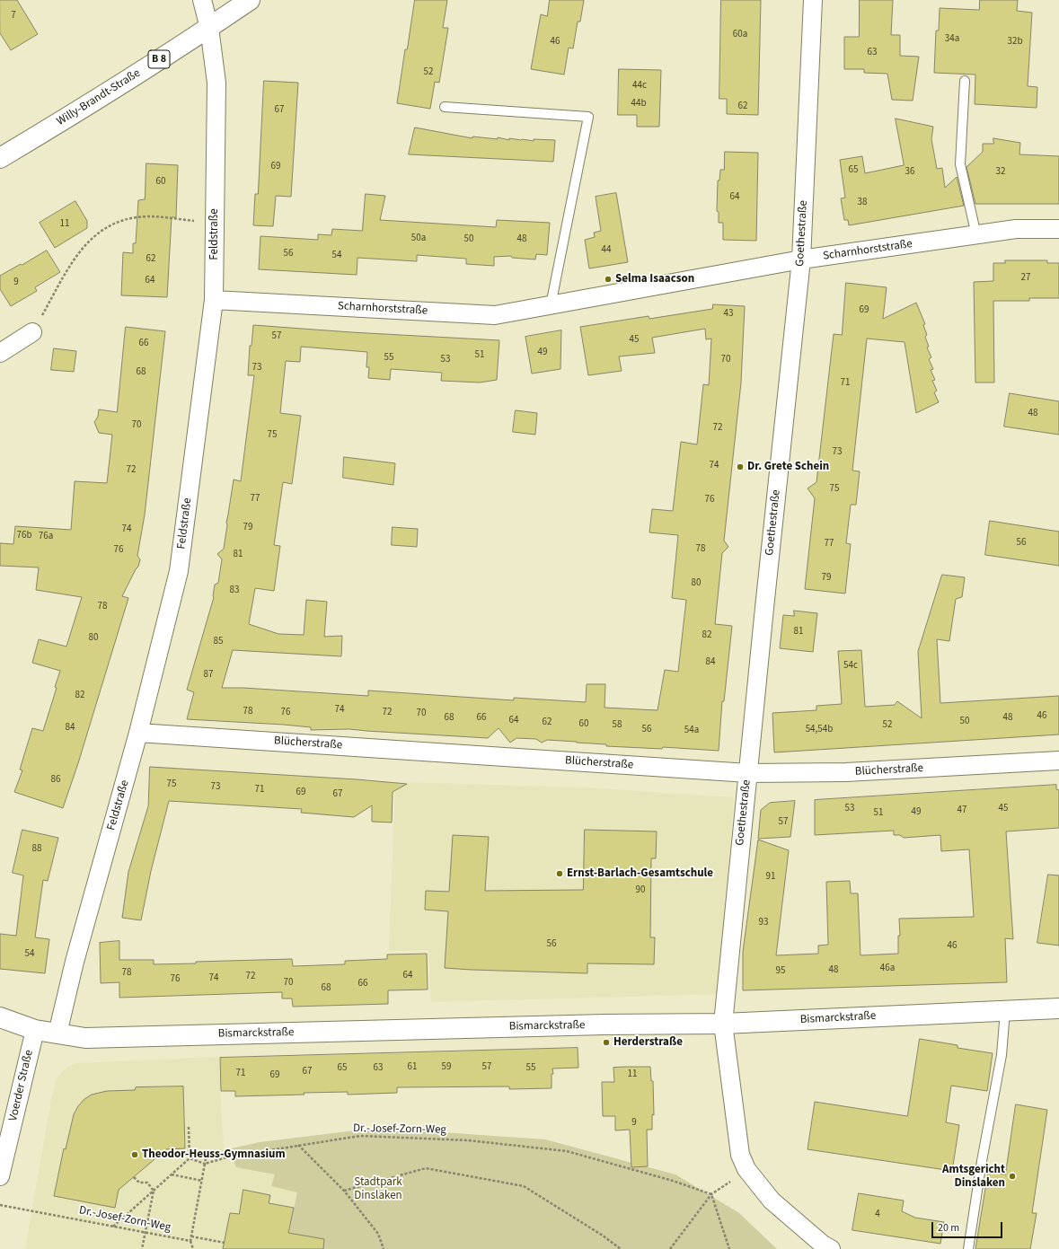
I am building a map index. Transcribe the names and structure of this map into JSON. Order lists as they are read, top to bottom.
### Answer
{
  "streets": {
    "street": [
      "B 8",
      "Willy-Brandt-Straße",
      "Goethestraße",
      "Feldstraße",
      "Scharnhorststraße",
      "Blücherstraße",
      "Bismarckstraße",
      "Voerder Straße"
    ],
    "path": ["Dr.-Josef-Zorn-Weg"]
  },
  "crossings": [
    ["Willy-Brandt-Straße", "Feldstraße"],
    ["Goethestraße", "Scharnhorststraße"],
    ["Goethestraße", "Blücherstraße"],
    ["Goethestraße", "Bismarckstraße"],
    ["Feldstraße", "Scharnhorststraße"],
    ["Feldstraße", "Blücherstraße"],
    ["Feldstraße", "Bismarckstraße"],
    ["Bismarckstraße", "Voerder Straße"]
  ],
  "parks": ["Stadtpark Dinslaken"],
  "places": [
    "Selma Isaacson",
    "Dr. Grete Schein",
    "Ernst-Barlach-Gesamtschule",
    "Herderstraße",
    "Theodor-Heuss-Gymnasium",
    "Amtsgericht Dinslaken"
  ],
  "house_numbers": [
    "7",
    "60a",
    "34a",
    "46",
    "32b",
    "63",
    "52",
    "44c",
    "44b",
    "62",
    "67",
    "69",
    "65",
    "36",
    "32",
    "60",
    "64",
    "38",
    "11",
    "50a",
    "50",
    "48",
    "44",
    "56",
    "54",
    "62",
    "27",
    "64",
    "9",
    "69",
    "43",
    "57",
    "45",
    "66",
    "49",
    "51",
    "55",
    "53",
    "70",
    "73",
    "68",
    "71",
    "48",
    "70",
    "72",
    "75",
    "73",
    "74",
    "72",
    "75",
    "77",
    "76",
    "79",
    "74",
    "76b",
    "76a",
    "56",
    "77",
    "78",
    "76",
    "81",
    "79",
    "80",
    "83",
    "78",
    "81",
    "82",
    "80",
    "85",
    "84",
    "54c",
    "87",
    "82",
    "74",
    "78",
    "76",
    "72",
    "70",
    "46",
    "68",
    "66",
    "48",
    "64",
    "50",
    "62",
    "60",
    "58",
    "52",
    "84",
    "56",
    "54,54b",
    "54a",
    "86",
    "75",
    "73",
    "71",
    "69",
    "67",
    "53",
    "45",
    "47",
    "49",
    "51",
    "57",
    "88",
    "91",
    "90",
    "93",
    "56",
    "46",
    "54",
    "46a",
    "48",
    "95",
    "78",
    "64",
    "72",
    "74",
    "76",
    "70",
    "66",
    "68",
    "61",
    "59",
    "57",
    "65",
    "63",
    "55",
    "67",
    "71",
    "11",
    "69",
    "9",
    "4"
  ],
  "scale_bar": "20 m"
}
